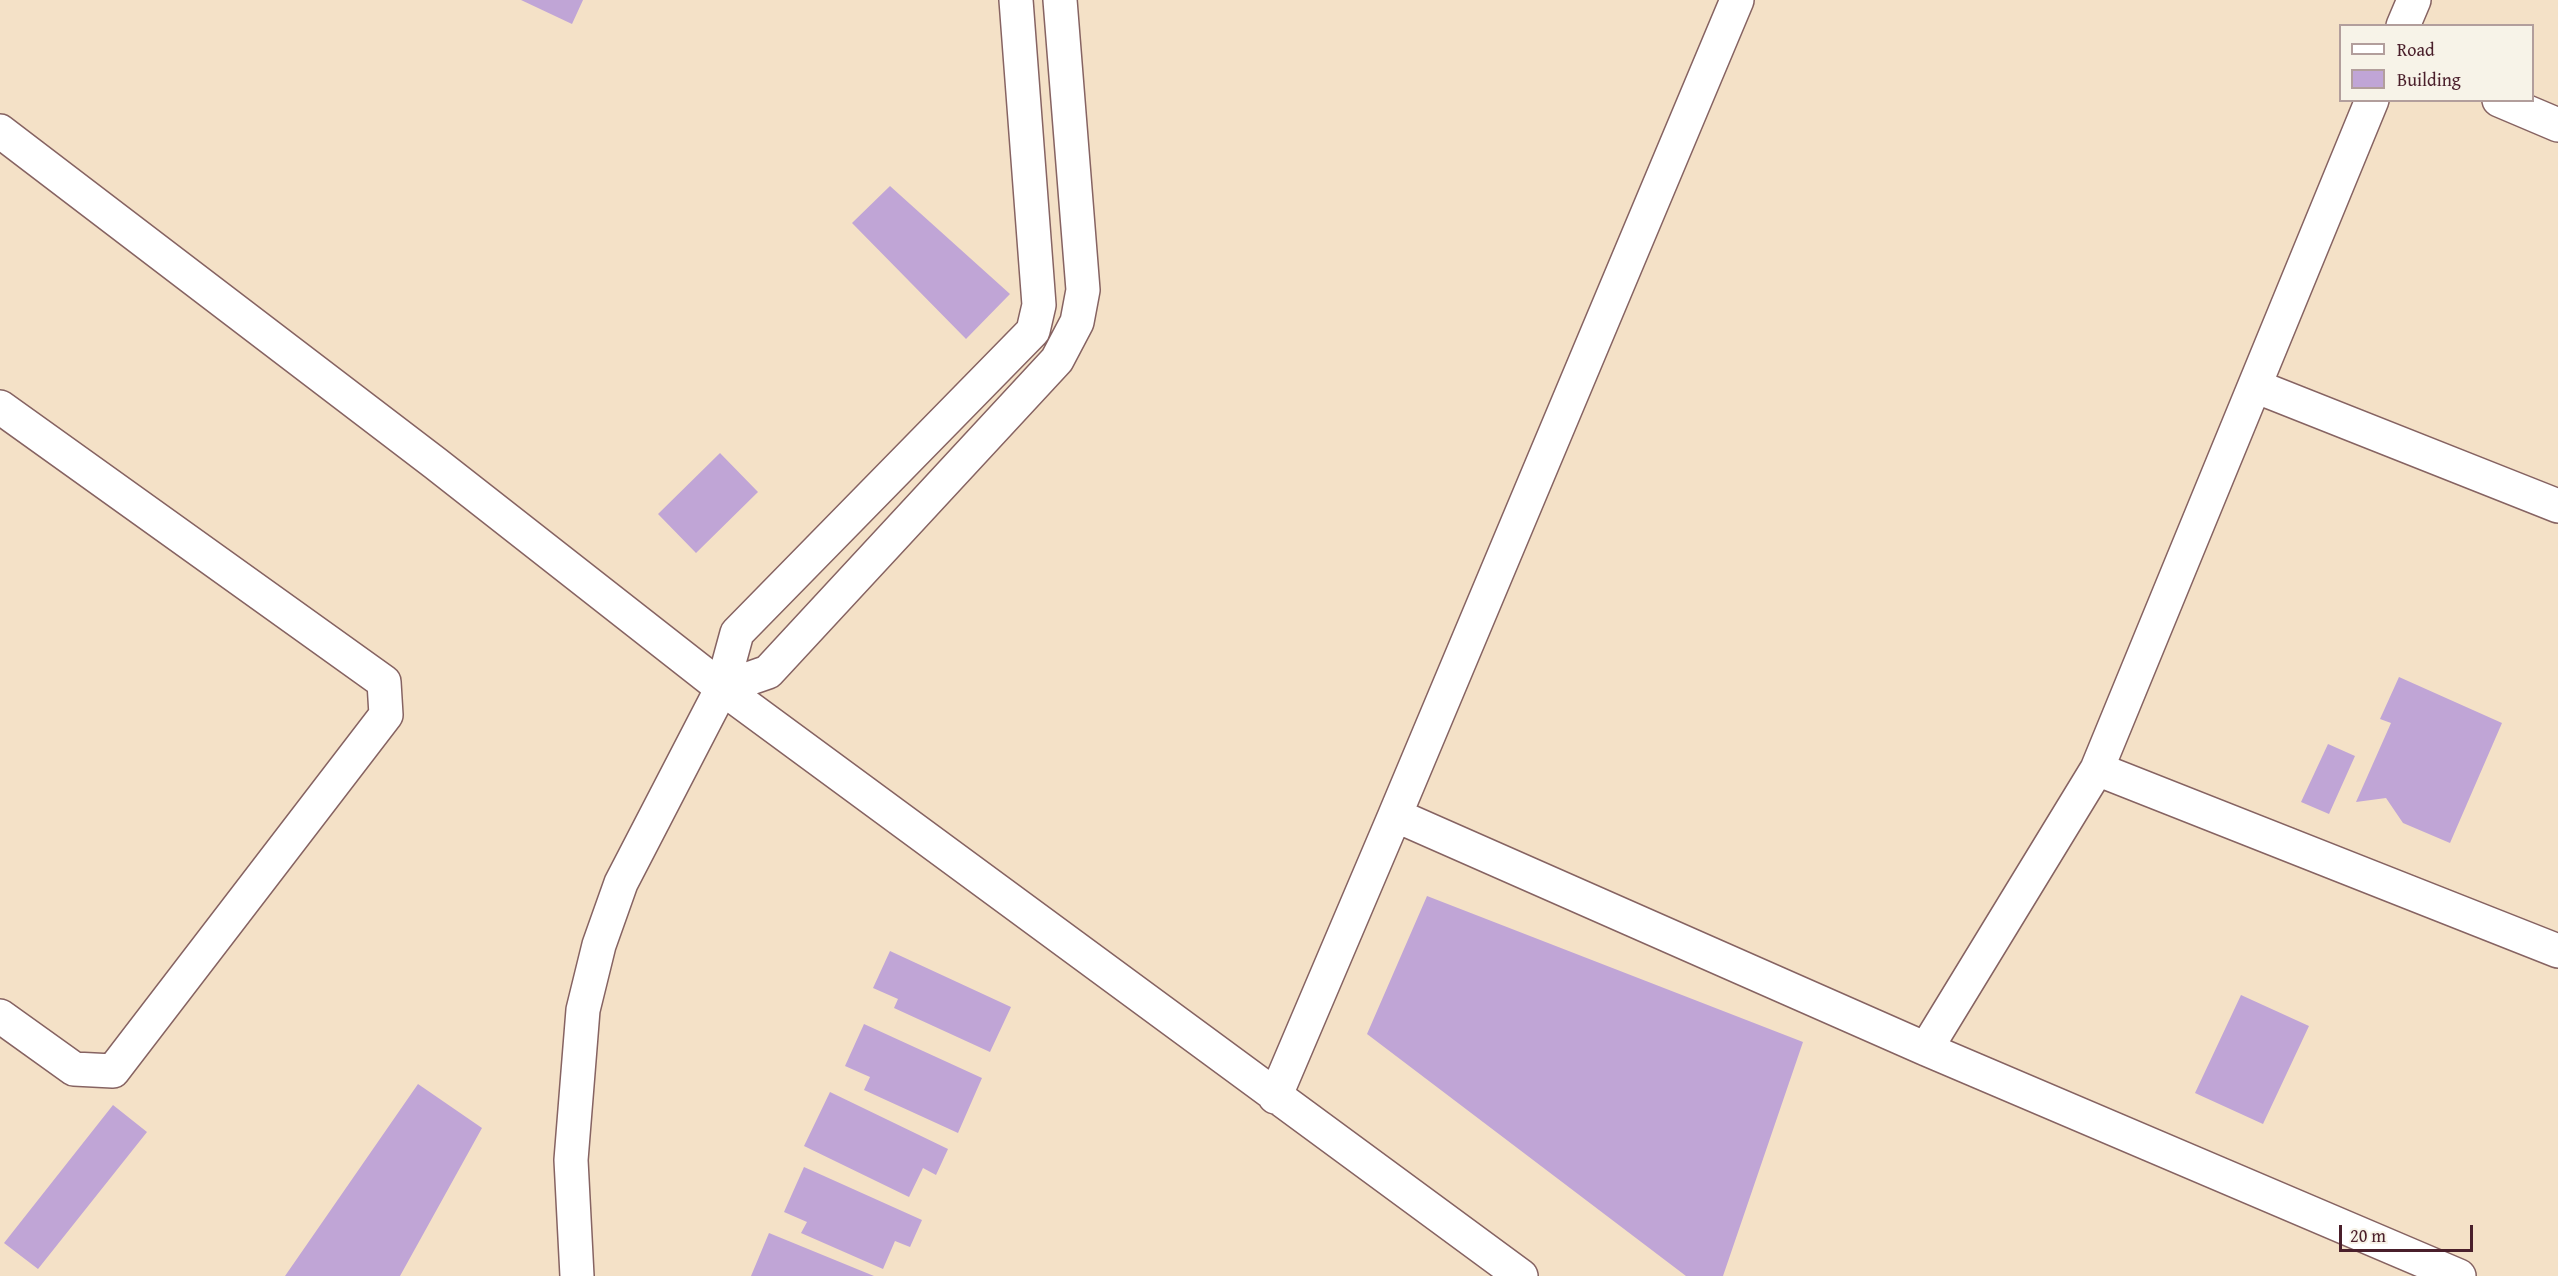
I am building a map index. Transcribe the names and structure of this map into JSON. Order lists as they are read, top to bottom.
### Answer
{
  "legend": ["Road", "Building"],
  "scale_bar": "20 m"
}
